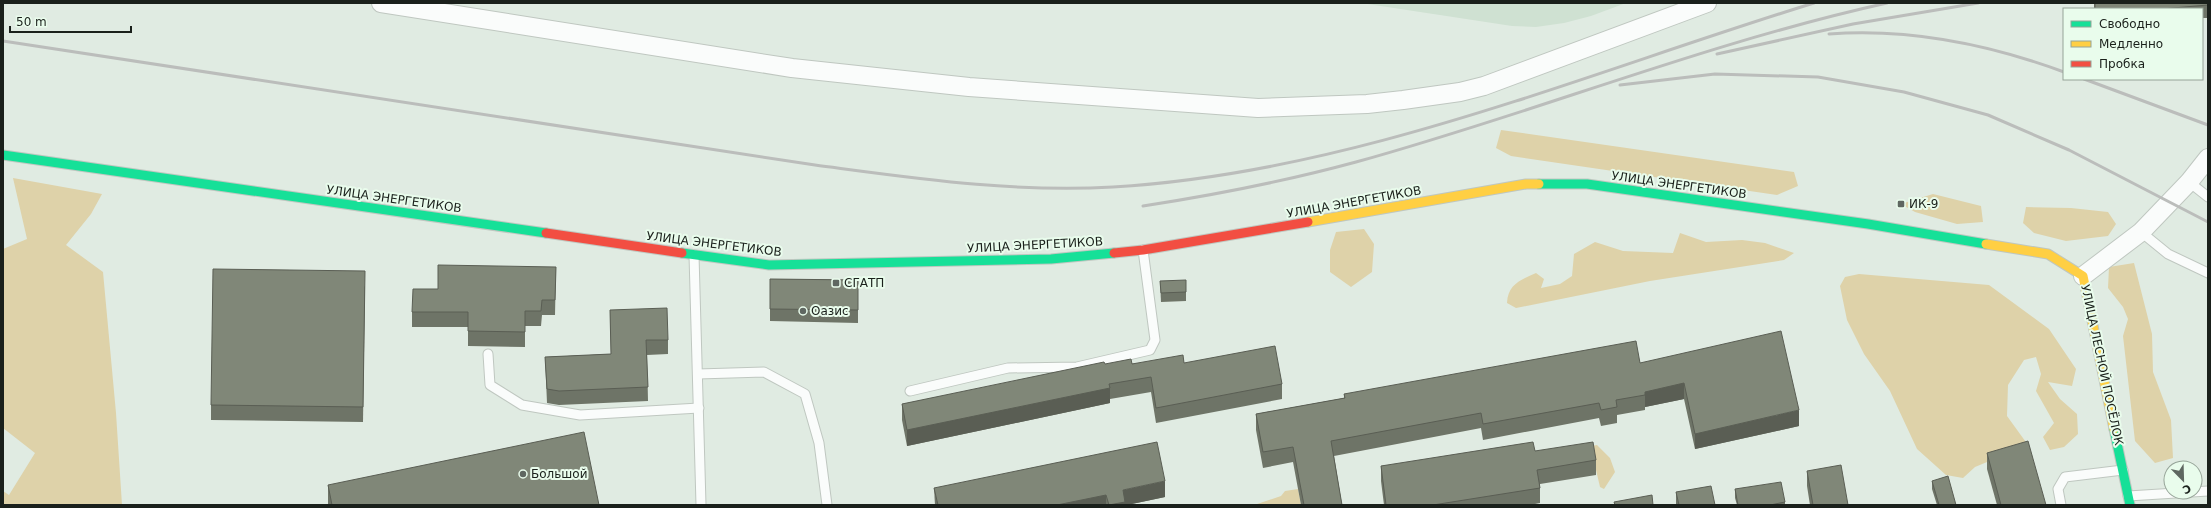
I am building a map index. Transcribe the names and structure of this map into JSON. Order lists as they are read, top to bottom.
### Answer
{
  "streets": {
    "street": ["УЛИЦА ЭНЕРГЕТИКОВ", "УЛИЦА ЛЕСНОЙ ПОСЁЛОК"]
  },
  "crossings": [
    ["УЛИЦА ЭНЕРГЕТИКОВ", "УЛИЦА ЛЕСНОЙ ПОСЁЛОК"]
  ],
  "places": {
    "transit": ["ИК-9", "СГАТП"],
    "other": ["Оазис", "Большой"]
  },
  "legend": ["Свободно", "Медленно", "Пробка"],
  "scale_bar": "50 m",
  "north": "bottom right"
}
